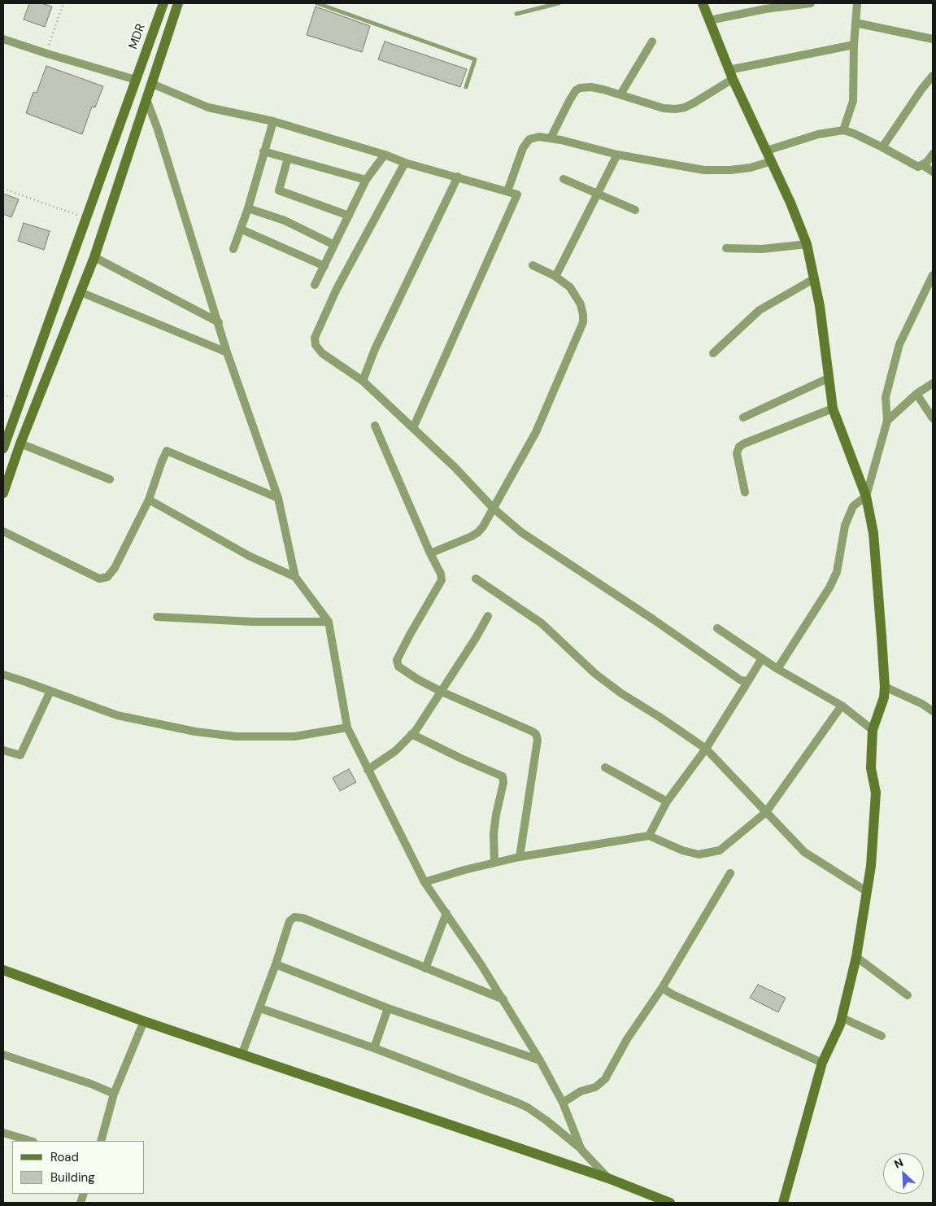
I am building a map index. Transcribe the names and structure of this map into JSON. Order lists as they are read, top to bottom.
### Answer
{
  "streets": {
    "main road": ["MDR"]
  },
  "legend": ["Road", "Building"],
  "north": "top left"
}
